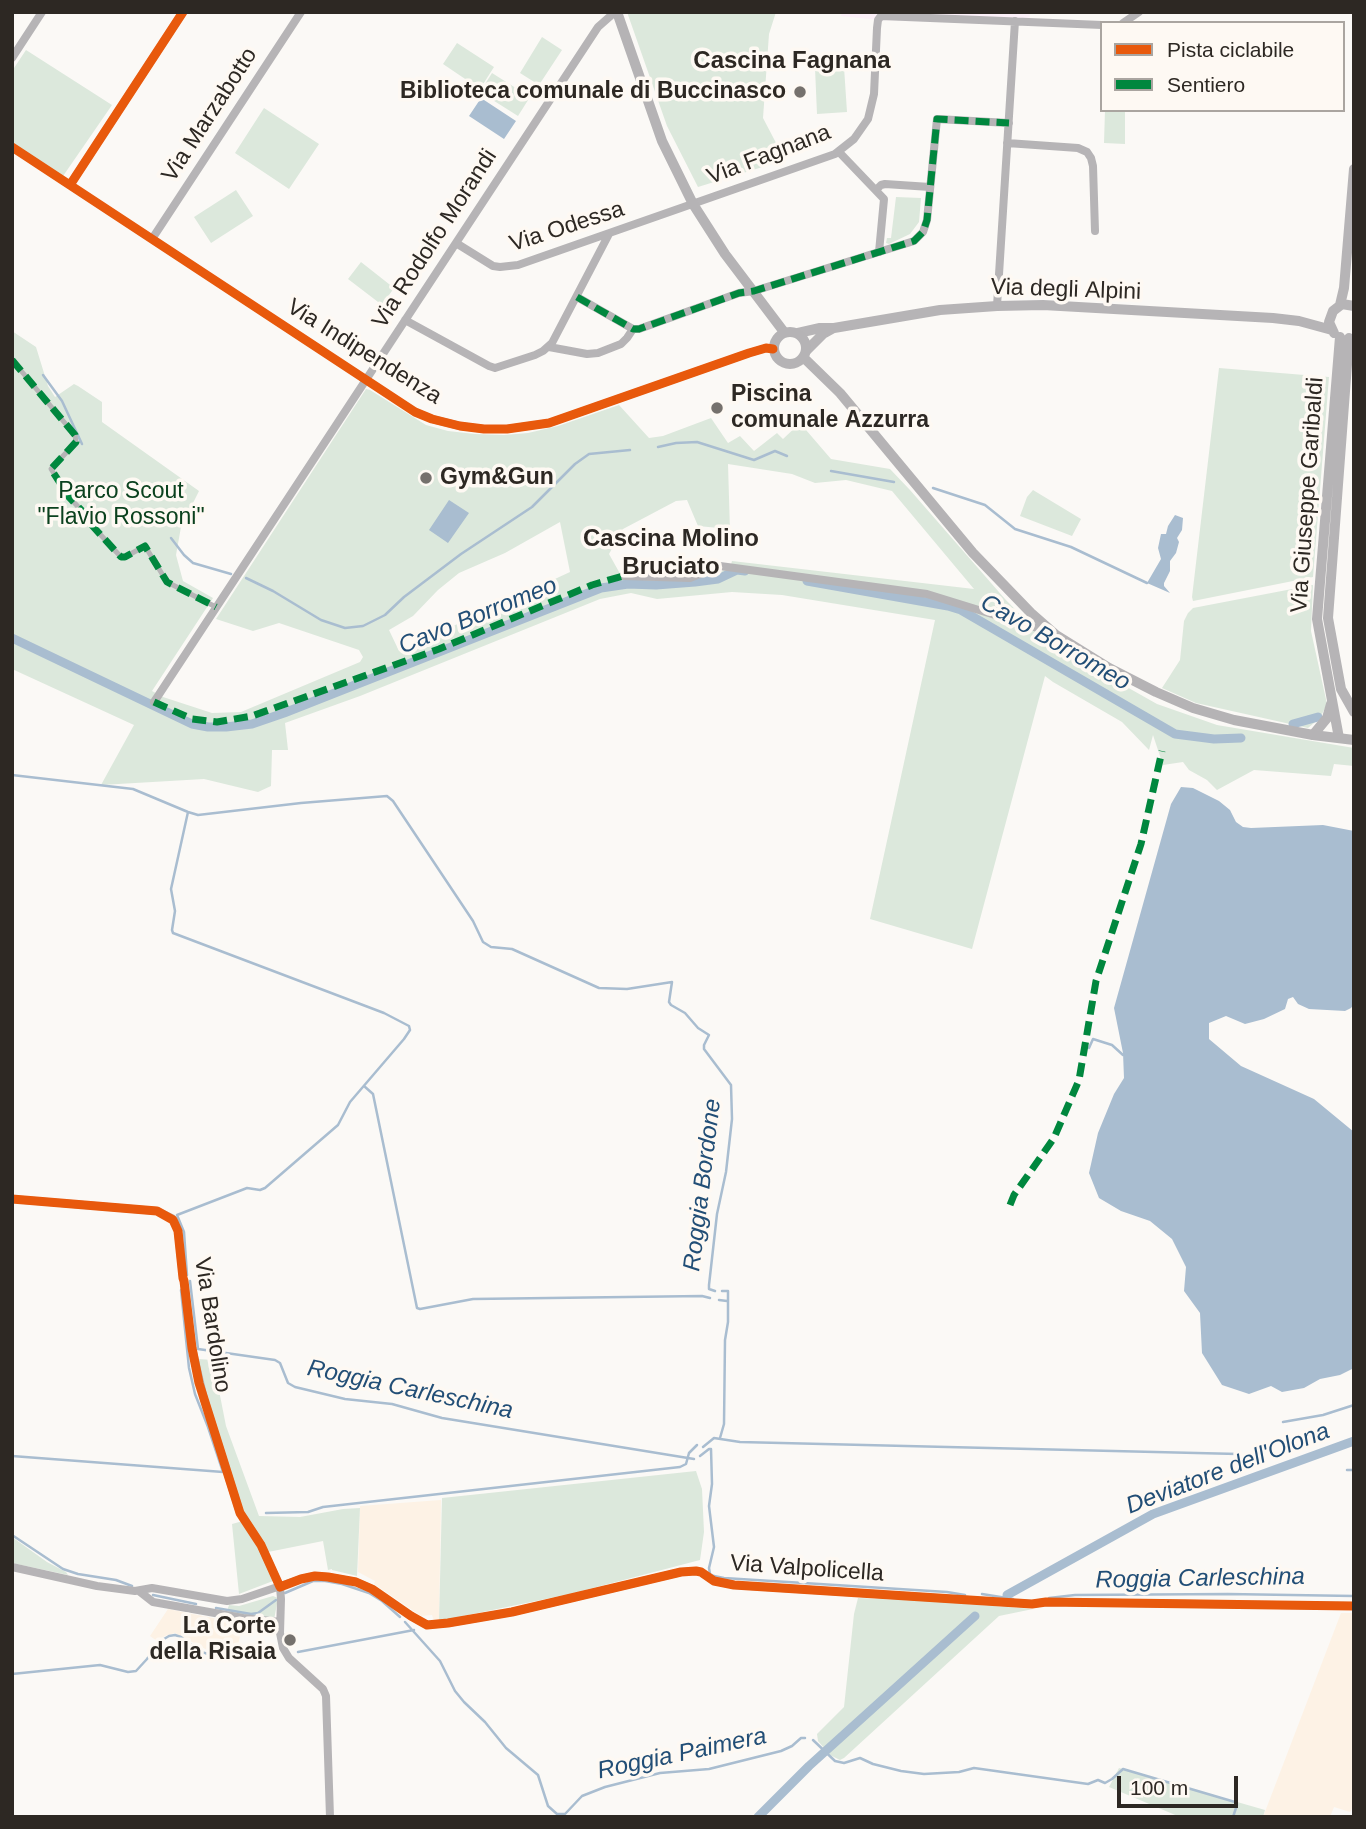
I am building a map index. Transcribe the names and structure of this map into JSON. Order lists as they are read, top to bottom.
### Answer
{
  "streets": {
    "street": [
      "Via Marzabotto",
      "Via Fagnana",
      "Via Odessa",
      "Via Rodolfo Morandi",
      "Via degli Alpini",
      "Via Indipendenza",
      "Via Giuseppe Garibaldi",
      "Via Bardolino",
      "Via Valpolicella"
    ]
  },
  "crossings": [
    ["Via Marzabotto", "Via Indipendenza"],
    ["Via Fagnana", "Via Odessa"],
    ["Via Odessa", "Via Rodolfo Morandi"],
    ["Via Rodolfo Morandi", "Via Indipendenza"],
    ["Via degli Alpini", "Via Indipendenza"],
    ["Via degli Alpini", "Via Giuseppe Garibaldi"],
    ["Via Bardolino", "Via Valpolicella"]
  ],
  "districts": ["Cascina Fagnana", "Cascina Molino Bruciato"],
  "water": [
    "Cavo Borromeo",
    "Roggia Bordone",
    "Roggia Carleschina",
    "Deviatore dell'Olona",
    "Roggia Paimera"
  ],
  "parks": ["Parco Scout \"Flavio Rossoni\""],
  "places": [
    "Biblioteca comunale di Buccinasco",
    "Piscina comunale Azzurra",
    "Gym&Gun",
    "La Corte della Risaia"
  ],
  "legend": ["Pista ciclabile", "Sentiero"],
  "scale_bar": "100 m"
}
